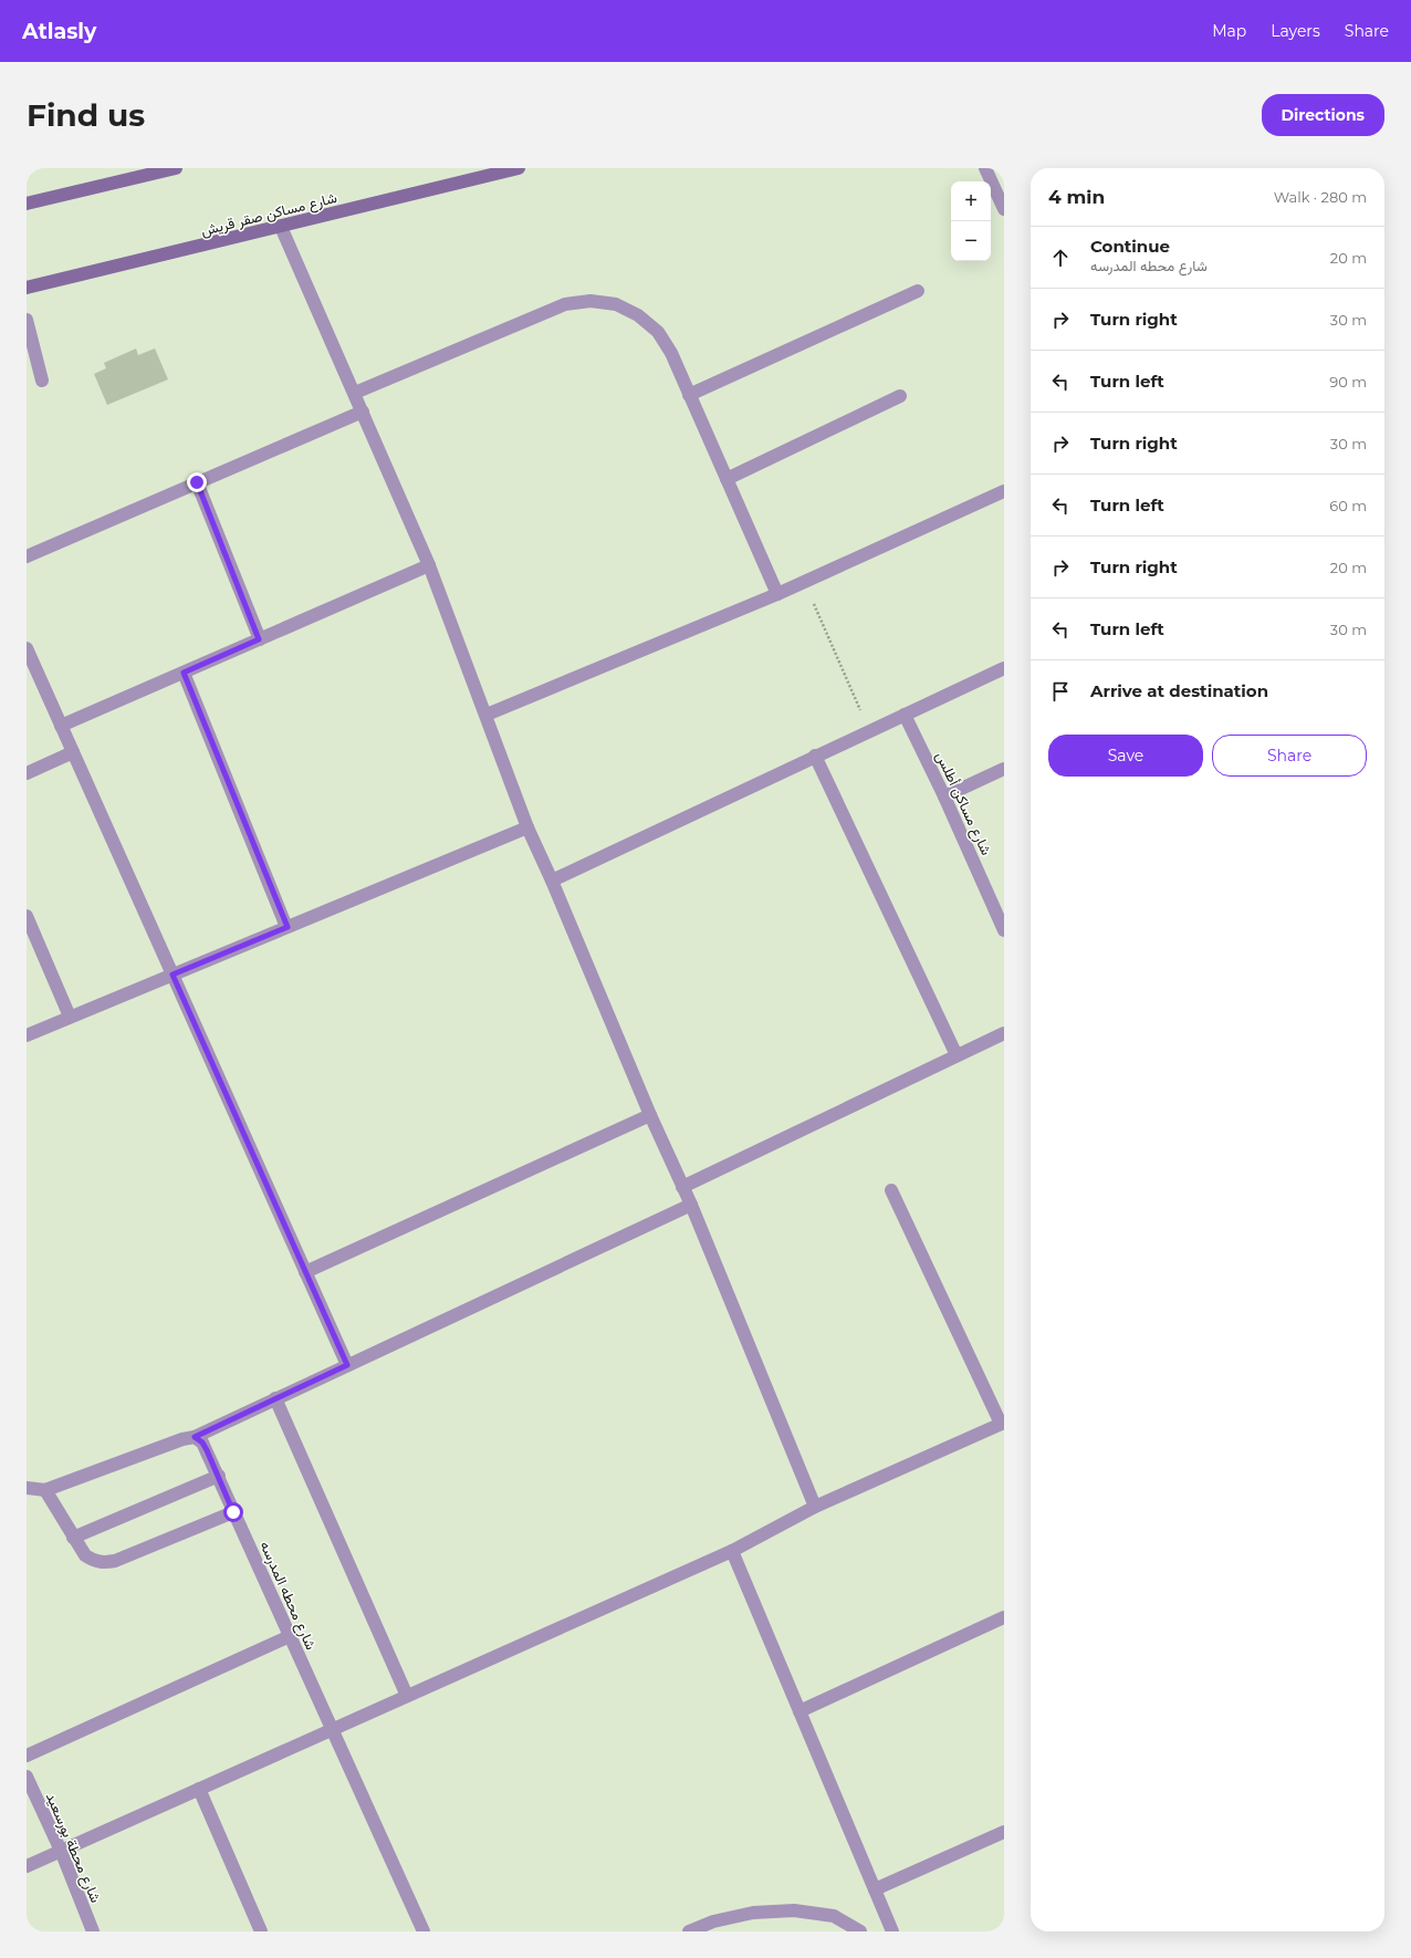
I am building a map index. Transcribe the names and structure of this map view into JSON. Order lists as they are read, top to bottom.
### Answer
{
  "streets": {
    "street": [
      "شارع مساكن صقر قريش",
      "شارع مساكن أطلس",
      "شارع محطه المدرسه",
      "شارع محطة بورسعيد"
    ]
  },
  "page": {
    "header": "Atlasly",
    "nav": ["Map", "Layers", "Share"],
    "buttons": [
      "Directions",
      ["Save", "Share"]
    ],
    "title": "Find us",
    "heading": ["4 min", "Walk · 280 m"],
    "map_buttons": ["+", "−"],
    "list": [
      ["Continue", "شارع محطه المدرسه", "20 m"],
      ["Turn right", "30 m"],
      ["Turn left", "90 m"],
      ["Turn right", "30 m"],
      ["Turn left", "60 m"],
      ["Turn right", "20 m"],
      ["Turn left", "30 m"],
      "Arrive at destination"
    ]
  }
}
